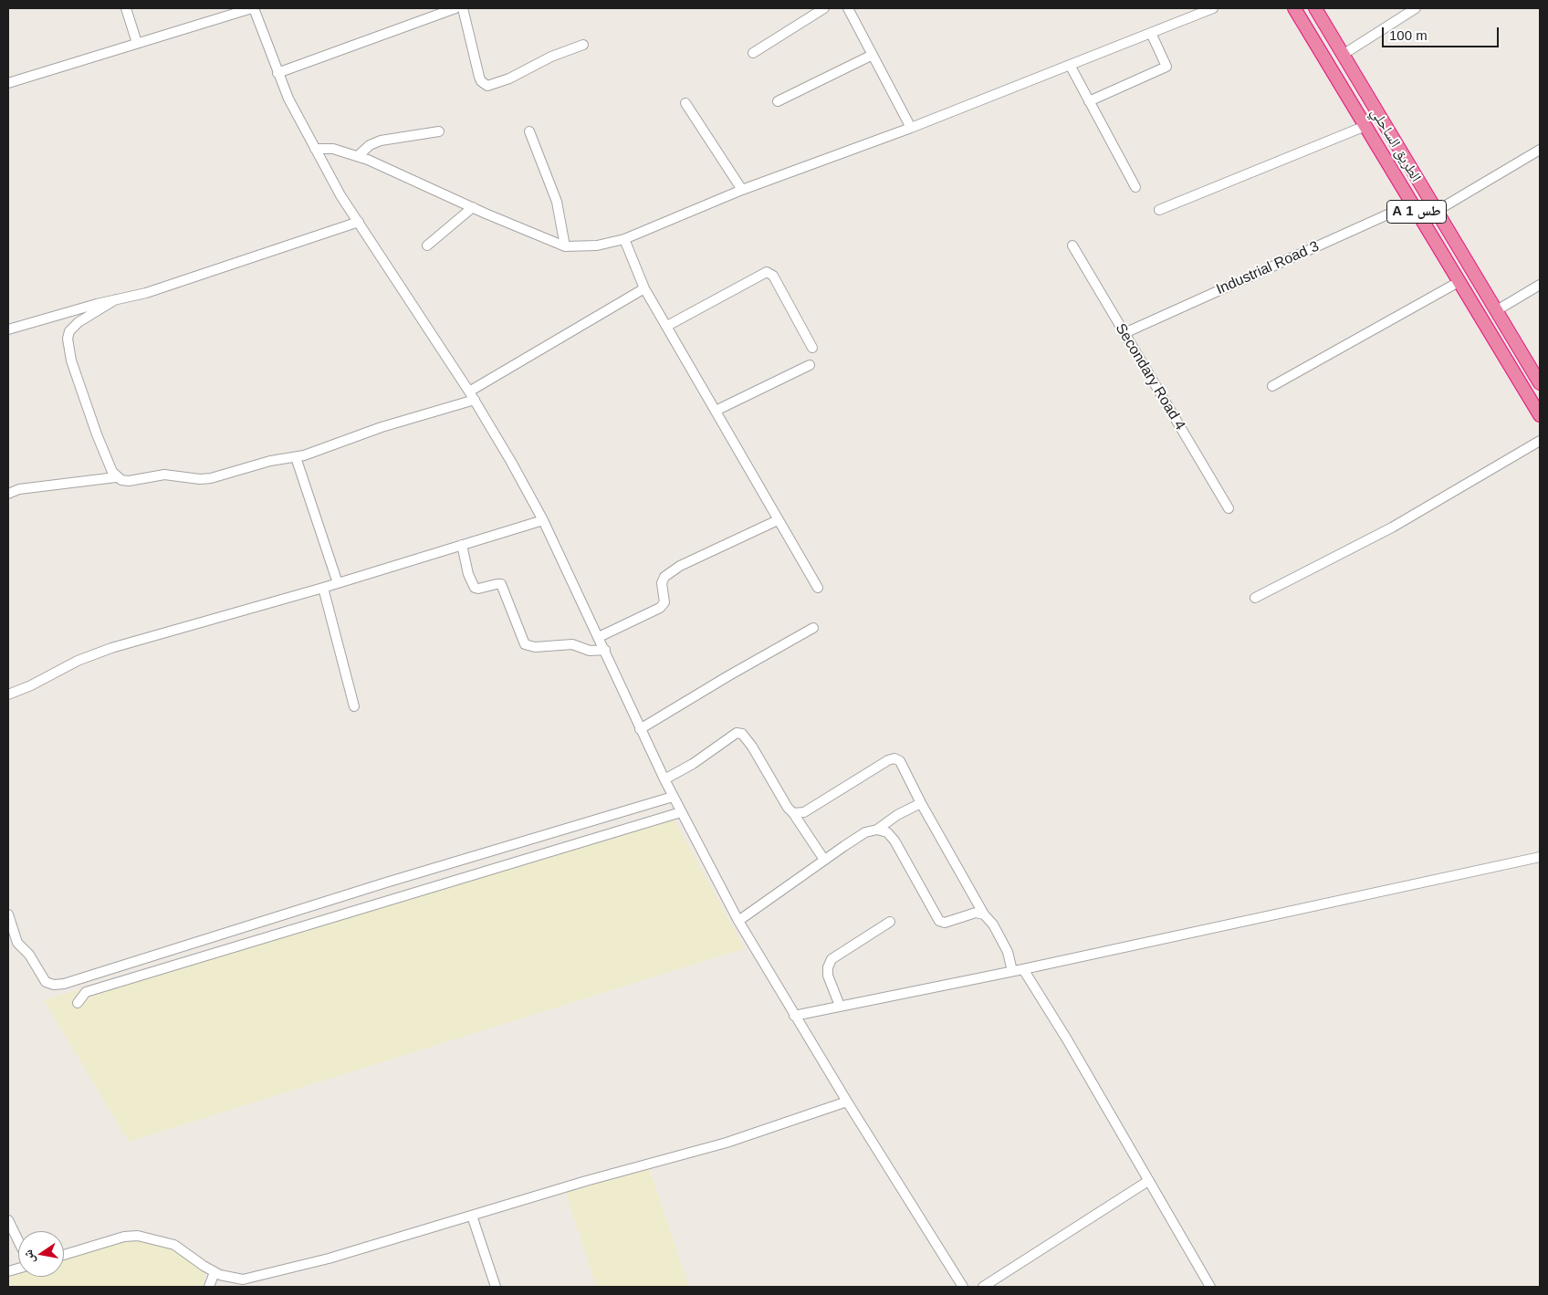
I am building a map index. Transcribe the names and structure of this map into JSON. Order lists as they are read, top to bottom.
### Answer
{
  "streets": {
    "highway": ["الطريق الساحلي", "A 1 طس"],
    "street": ["Industrial Road 3", "Secondary Road 4"]
  },
  "crossings": [
    ["الطريق الساحلي", "Industrial Road 3"],
    ["Industrial Road 3", "Secondary Road 4"]
  ],
  "scale_bar": "100 m",
  "north": "left"
}
